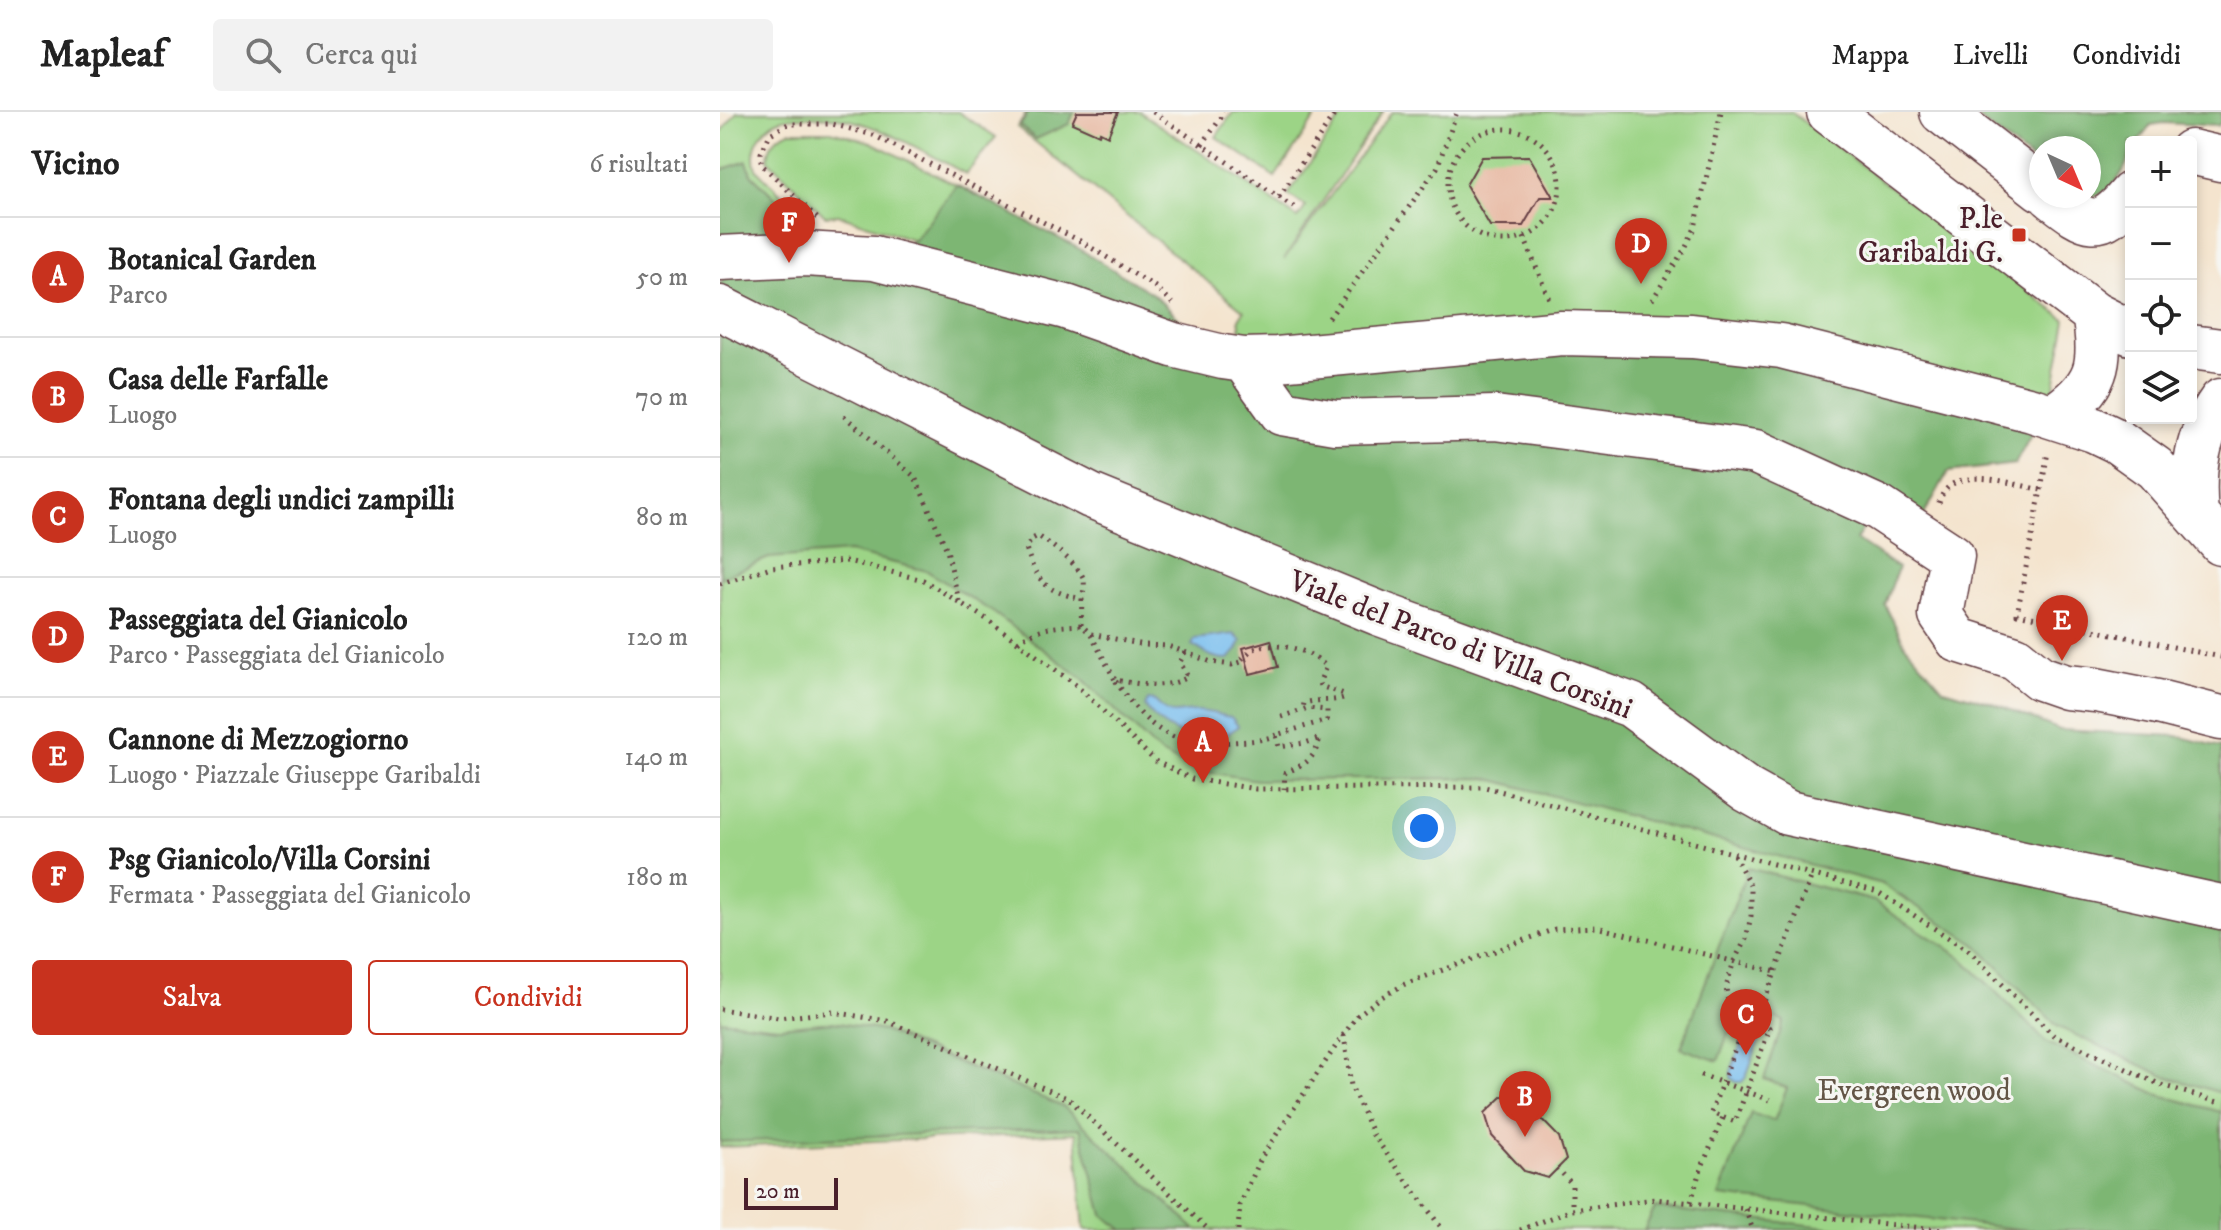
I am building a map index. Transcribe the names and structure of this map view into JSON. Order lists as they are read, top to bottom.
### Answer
{
  "streets": {
    "street": ["Viale del Parco di Villa Corsini"]
  },
  "parks": ["Evergreen wood"],
  "places": {
    "transit": ["P.le Garibaldi G."]
  },
  "scale_bar": "20 m",
  "north": "bottom right",
  "page": {
    "header": "Mapleaf",
    "search": "Cerca qui",
    "nav": ["Mappa", "Livelli", "Condividi"],
    "heading": ["Vicino", "6 risultati"],
    "map_buttons": ["+", "−"],
    "pins": [
      "F",
      "D",
      "E",
      "A",
      "C",
      "B"
    ],
    "list": [
      {
        "mark": "A",
        "name": "Botanical Garden",
        "note": "Parco",
        "value": "50 m"
      },
      {
        "mark": "B",
        "name": "Casa delle Farfalle",
        "note": "Luogo",
        "value": "70 m"
      },
      {
        "mark": "C",
        "name": "Fontana degli undici zampilli",
        "note": "Luogo",
        "value": "80 m"
      },
      {
        "mark": "D",
        "name": "Passeggiata del Gianicolo",
        "note": "Parco · Passeggiata del Gianicolo",
        "value": "120 m"
      },
      {
        "mark": "E",
        "name": "Cannone di Mezzogiorno",
        "note": "Luogo · Piazzale Giuseppe Garibaldi",
        "value": "140 m"
      },
      {
        "mark": "F",
        "name": "Psg Gianicolo/Villa Corsini",
        "note": "Fermata · Passeggiata del Gianicolo",
        "value": "180 m"
      }
    ],
    "buttons": ["Salva", "Condividi"],
    "scale": "20 m"
  }
}
